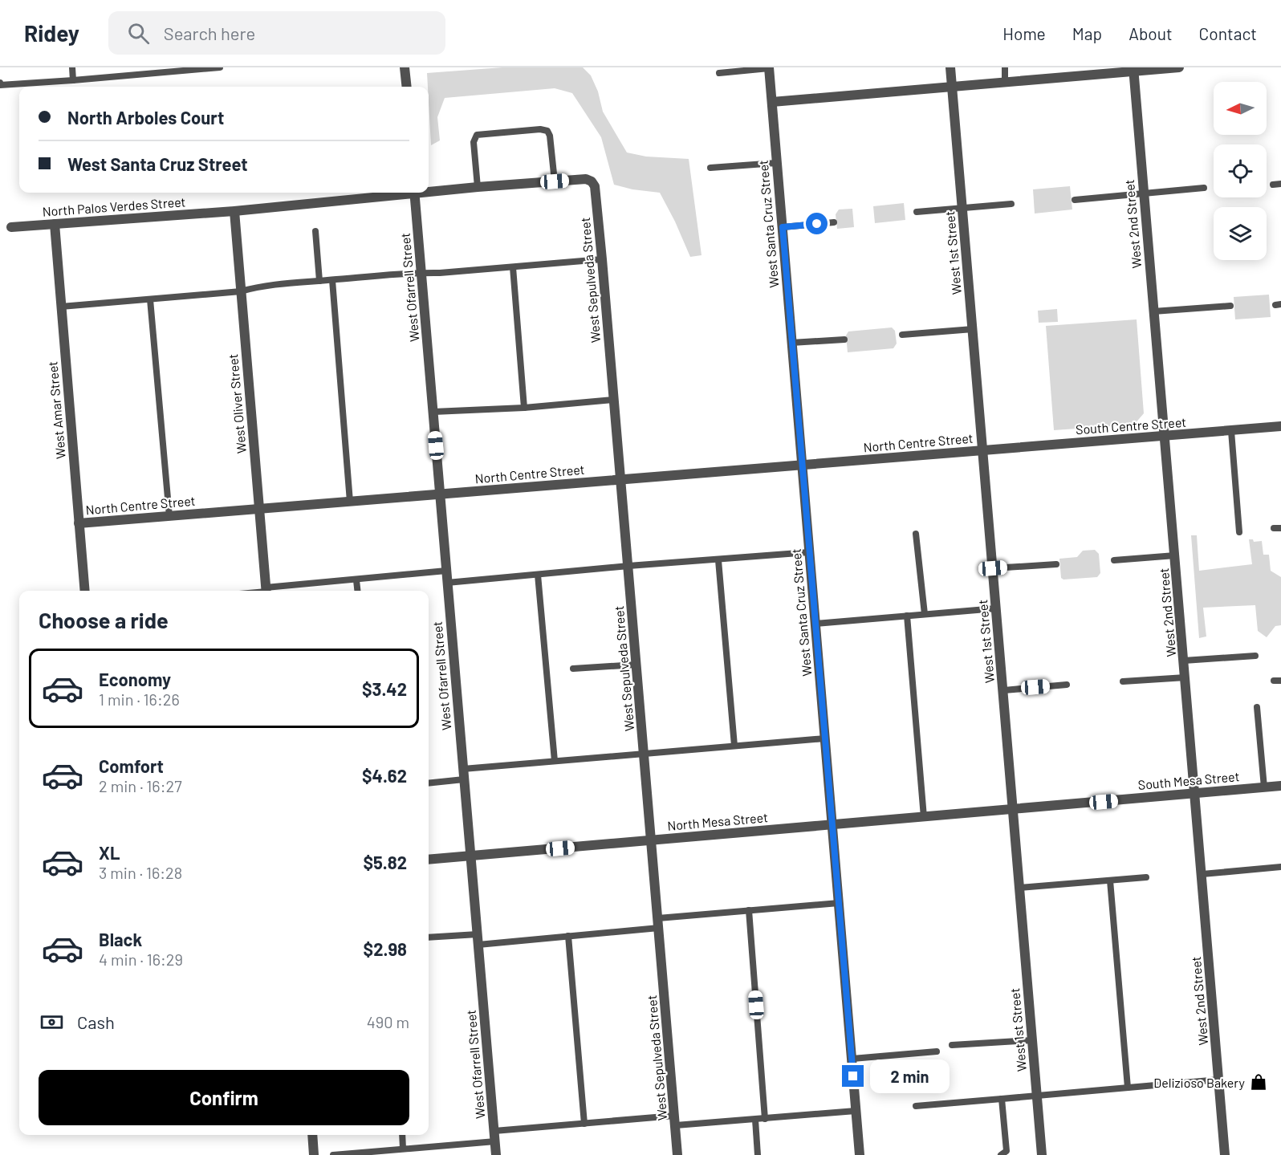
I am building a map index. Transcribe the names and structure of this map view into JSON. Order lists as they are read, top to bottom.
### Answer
{
  "streets": {
    "street": [
      "North Palos Verdes Street",
      "West Santa Cruz Street",
      "West 2nd Street",
      "West 1st Street",
      "West Sepulveda Street",
      "West Ofarrell Street",
      "West Oliver Street",
      "West Amar Street",
      "South Centre Street",
      "North Centre Street",
      "South Mesa Street",
      "North Mesa Street"
    ]
  },
  "crossings": [
    ["North Palos Verdes Street", "West Sepulveda Street"],
    ["North Palos Verdes Street", "West Oliver Street"],
    ["North Palos Verdes Street", "West Amar Street"],
    ["West Santa Cruz Street", "North Centre Street"],
    ["West Santa Cruz Street", "North Mesa Street"],
    ["West 2nd Street", "South Centre Street"],
    ["West 2nd Street", "South Mesa Street"],
    ["West 1st Street", "South Centre Street"],
    ["West 1st Street", "North Centre Street"],
    ["West 1st Street", "South Mesa Street"],
    ["West 1st Street", "North Mesa Street"],
    ["West Sepulveda Street", "North Centre Street"],
    ["West Sepulveda Street", "North Mesa Street"],
    ["West Ofarrell Street", "North Centre Street"],
    ["West Ofarrell Street", "North Mesa Street"],
    ["West Oliver Street", "North Centre Street"],
    ["West Amar Street", "North Centre Street"],
    ["South Centre Street", "North Centre Street"],
    ["South Mesa Street", "North Mesa Street"]
  ],
  "places": {
    "shop": ["Delizioso Bakery"]
  },
  "north": "left",
  "page": {
    "header": "Ridey",
    "search": "Search here",
    "nav": [
      "Home",
      "Map",
      "About",
      "Contact"
    ],
    "banner": ["North Arboles Court", "West Santa Cruz Street"],
    "heading": "Choose a ride",
    "list": [
      {
        "name": "Economy",
        "note": "1 min · 16:26",
        "value": "$3.42"
      },
      {
        "name": "Comfort",
        "note": "2 min · 16:27",
        "value": "$4.62"
      },
      {
        "name": "XL",
        "note": "3 min · 16:28",
        "value": "$5.82"
      },
      {
        "name": "Black",
        "note": "4 min · 16:29",
        "value": "$2.98"
      }
    ],
    "pay": ["Cash", "490 m"],
    "bubble": "2 min",
    "buttons": "Confirm"
  }
}
